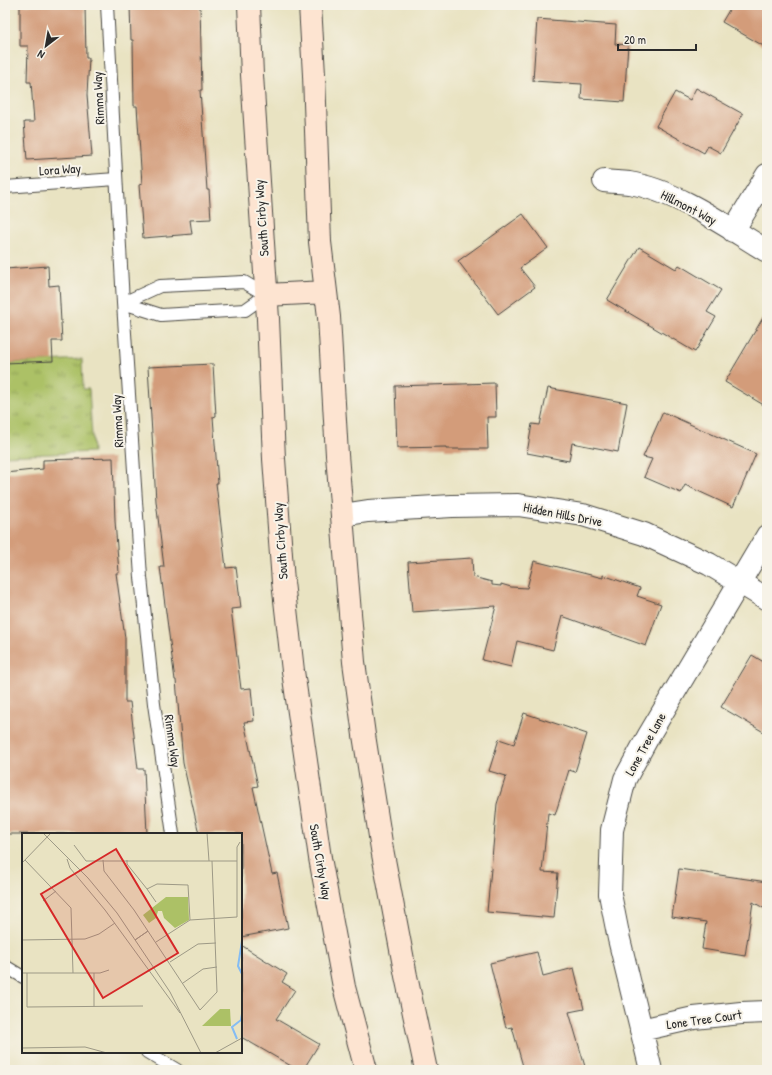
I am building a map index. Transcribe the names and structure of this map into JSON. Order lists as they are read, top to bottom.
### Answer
{
  "streets": {
    "main road": ["South Cirby Way"],
    "street": [
      "Hillmont Way",
      "Hidden Hills Drive",
      "Lone Tree Lane",
      "Lone Tree Court"
    ],
    "lane": ["Rimma Way", "Lora Way"]
  },
  "crossings": [
    ["Rimma Way", "Lora Way"],
    ["Hidden Hills Drive", "Lone Tree Lane"],
    ["Lone Tree Lane", "Lone Tree Court"]
  ],
  "scale_bar": "20 m",
  "north": "bottom left"
}
